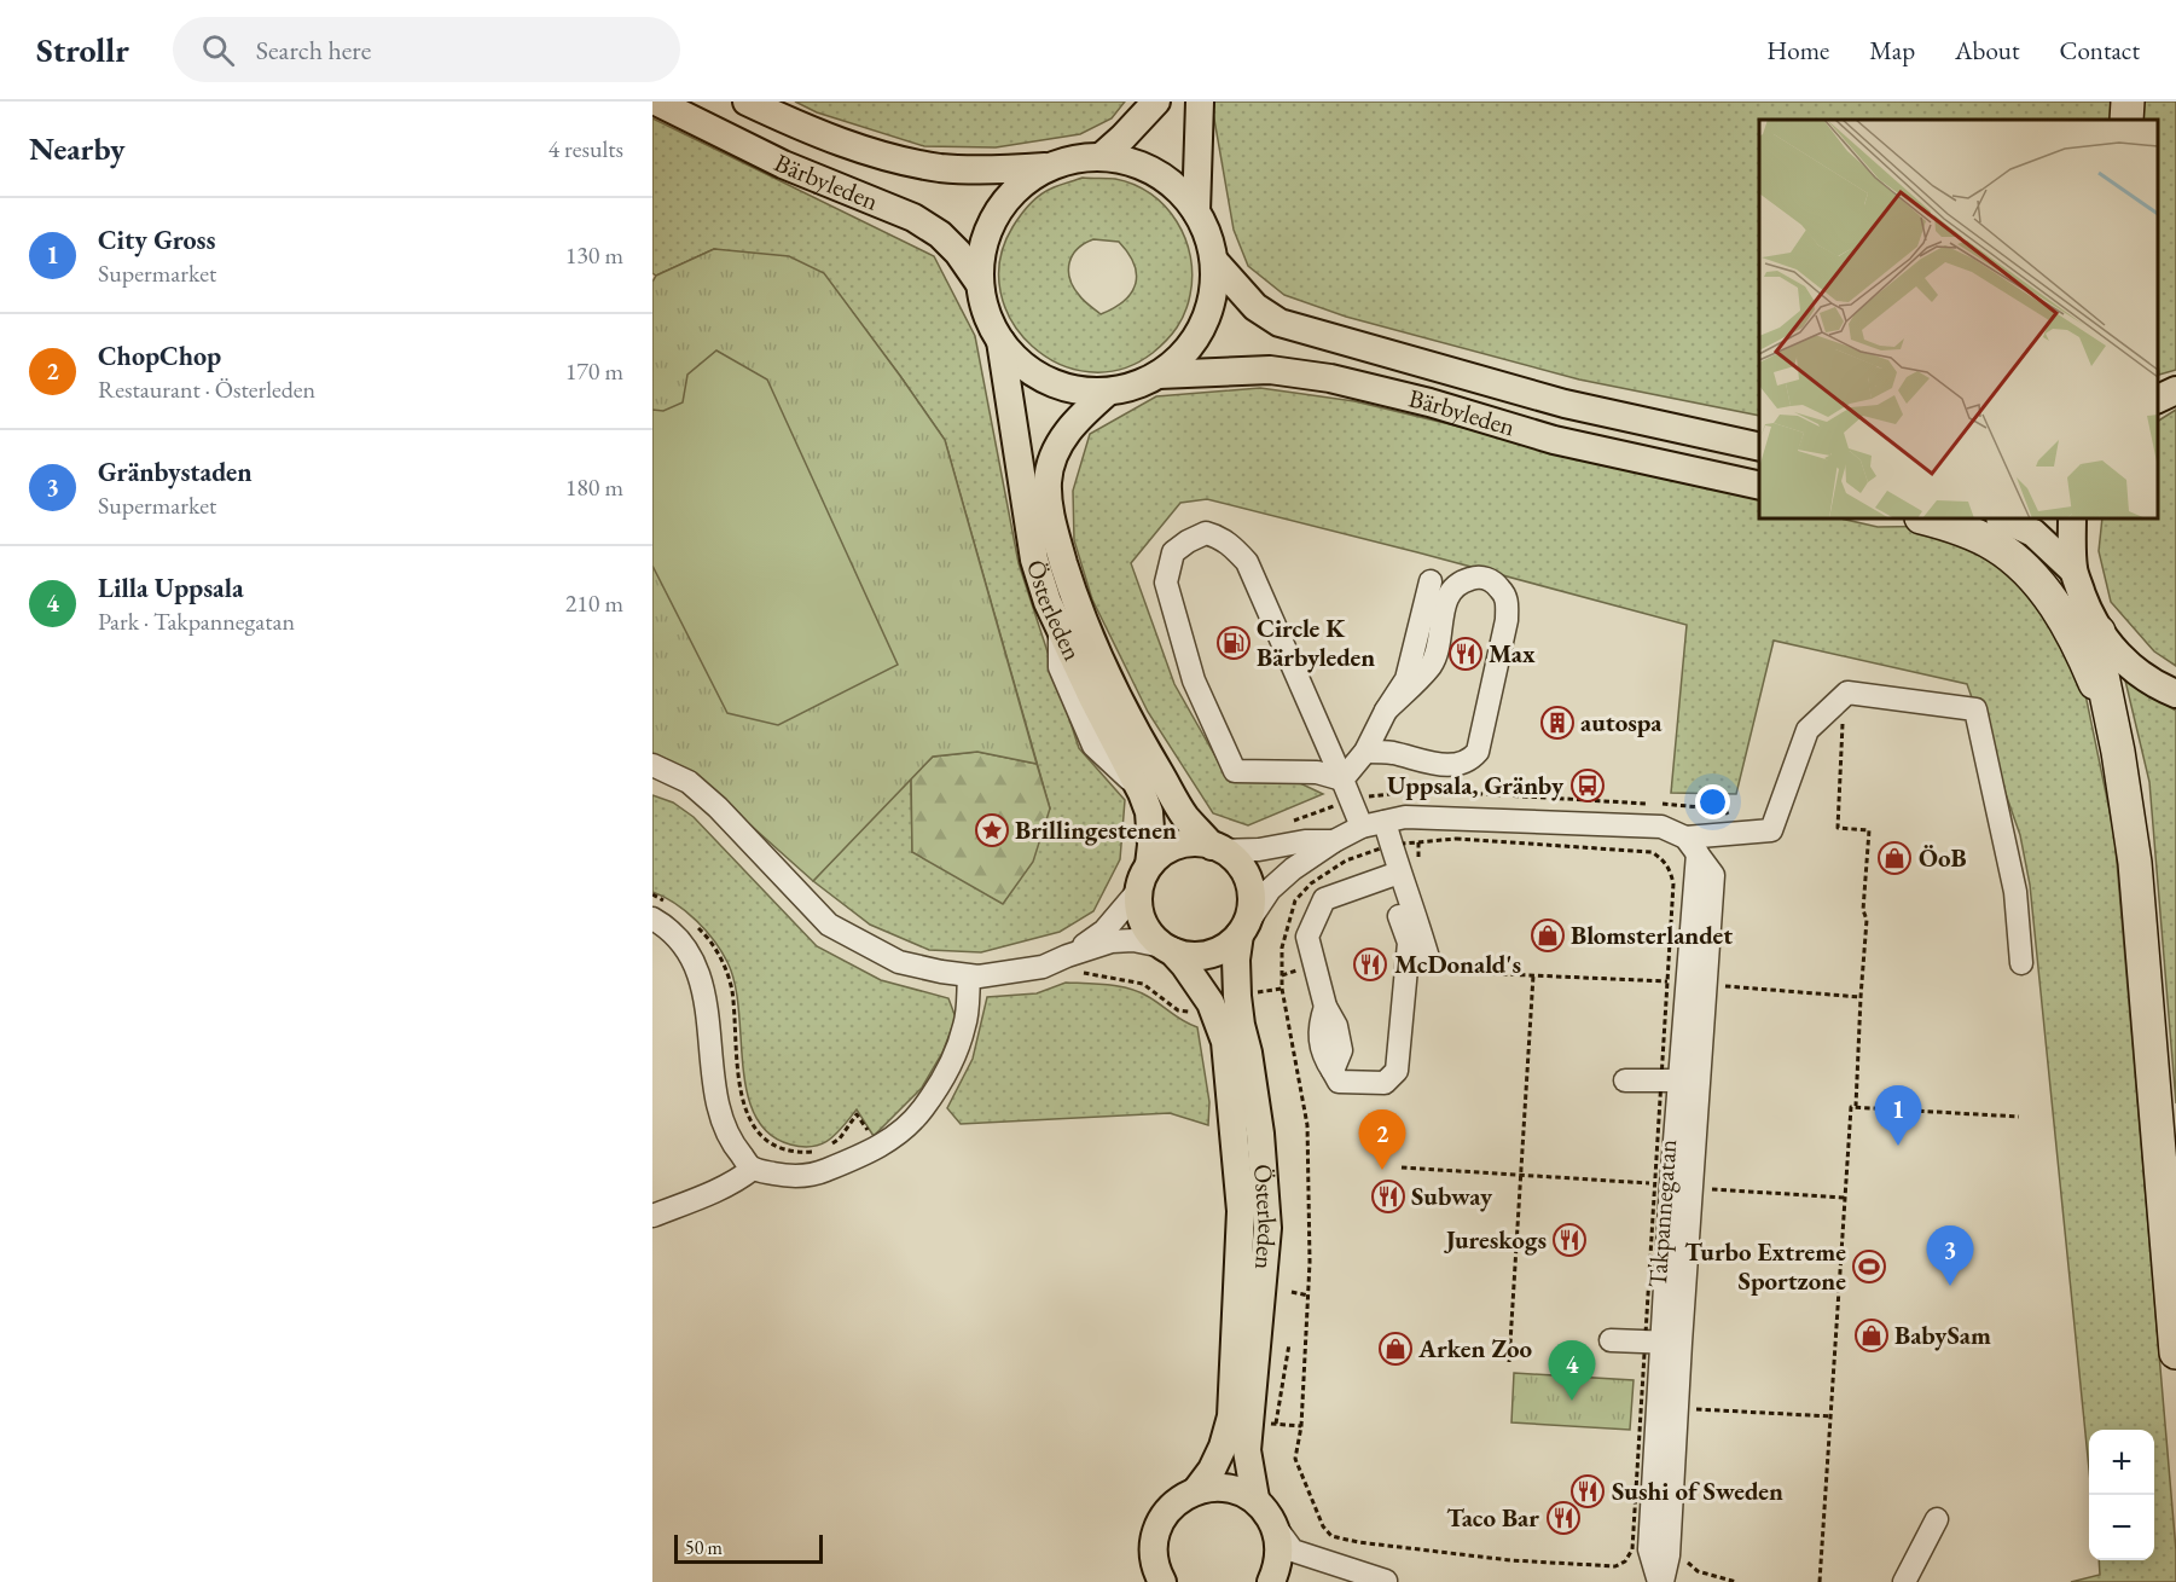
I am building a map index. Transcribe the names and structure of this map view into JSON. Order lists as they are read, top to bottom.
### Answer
{
  "streets": {
    "main road": ["Bärbyleden", "Österleden"],
    "street": ["Takpannegatan"]
  },
  "crossings": [
    ["Bärbyleden", "Österleden"]
  ],
  "places": {
    "fuel station": ["Circle K Bärbyleden"],
    "restaurant": [
      "Max",
      "McDonald's",
      "Subway",
      "Jureskogs",
      "Sushi of Sweden",
      "Taco Bar"
    ],
    "building": ["autospa"],
    "bus stop": ["Uppsala, Gränby"],
    "place": ["Brillingestenen"],
    "shop": [
      "ÖoB",
      "Blomsterlandet",
      "BabySam",
      "Arken Zoo"
    ],
    "sports": ["Turbo Extreme Sportzone"]
  },
  "scale_bar": "50 m",
  "page": {
    "header": "Strollr",
    "search": "Search here",
    "nav": [
      "Home",
      "Map",
      "About",
      "Contact"
    ],
    "heading": ["Nearby", "4 results"],
    "list": [
      {
        "mark": "1",
        "name": "City Gross",
        "note": "Supermarket",
        "value": "130 m"
      },
      {
        "mark": "2",
        "name": "ChopChop",
        "note": "Restaurant · Österleden",
        "value": "170 m"
      },
      {
        "mark": "3",
        "name": "Gränbystaden",
        "note": "Supermarket",
        "value": "180 m"
      },
      {
        "mark": "4",
        "name": "Lilla Uppsala",
        "note": "Park · Takpannegatan",
        "value": "210 m"
      }
    ],
    "pins": [
      "1",
      "2",
      "3",
      "4"
    ],
    "map_buttons": ["+", "−"],
    "scale": "50 m"
  }
}
